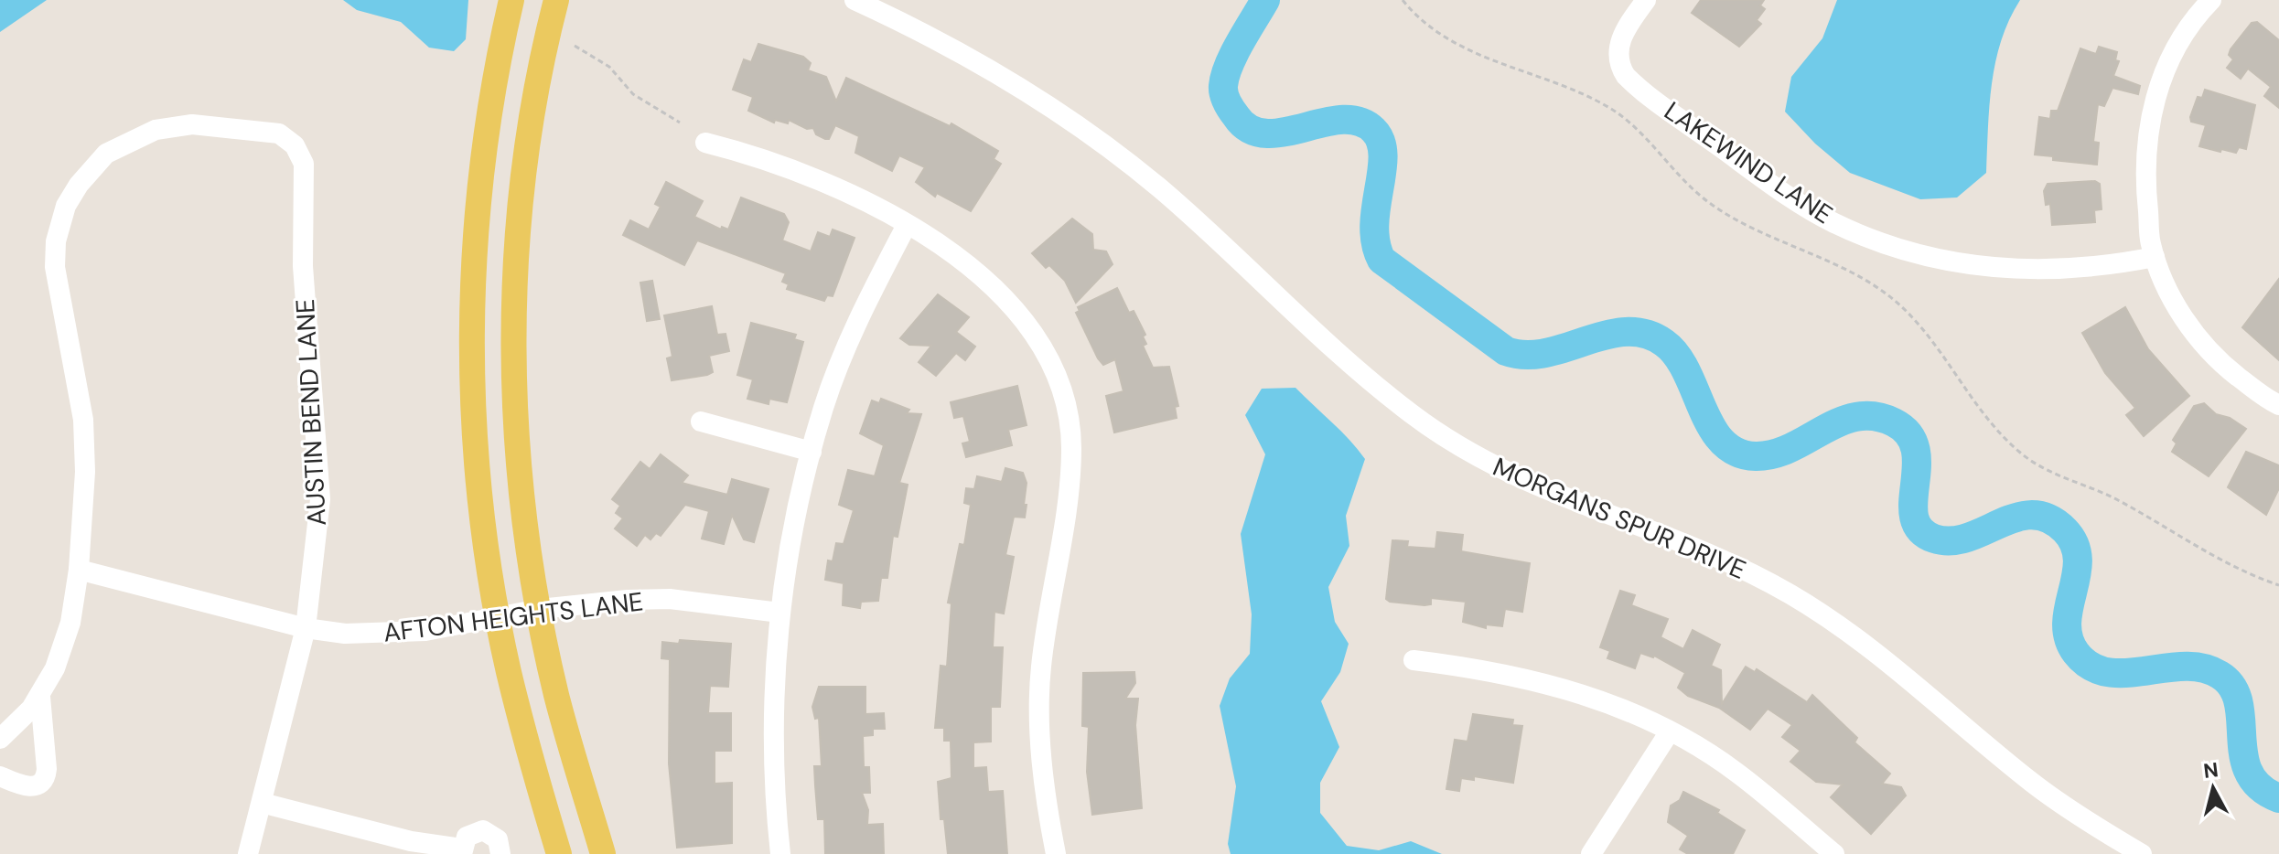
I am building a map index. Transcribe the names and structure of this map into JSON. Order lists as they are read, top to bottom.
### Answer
{
  "streets": {
    "street": [
      "LAKEWIND LANE",
      "AUSTIN BEND LANE",
      "MORGANS SPUR DRIVE",
      "AFTON HEIGHTS LANE"
    ]
  },
  "crossings": [
    ["AUSTIN BEND LANE", "AFTON HEIGHTS LANE"]
  ],
  "north": "top"
}
